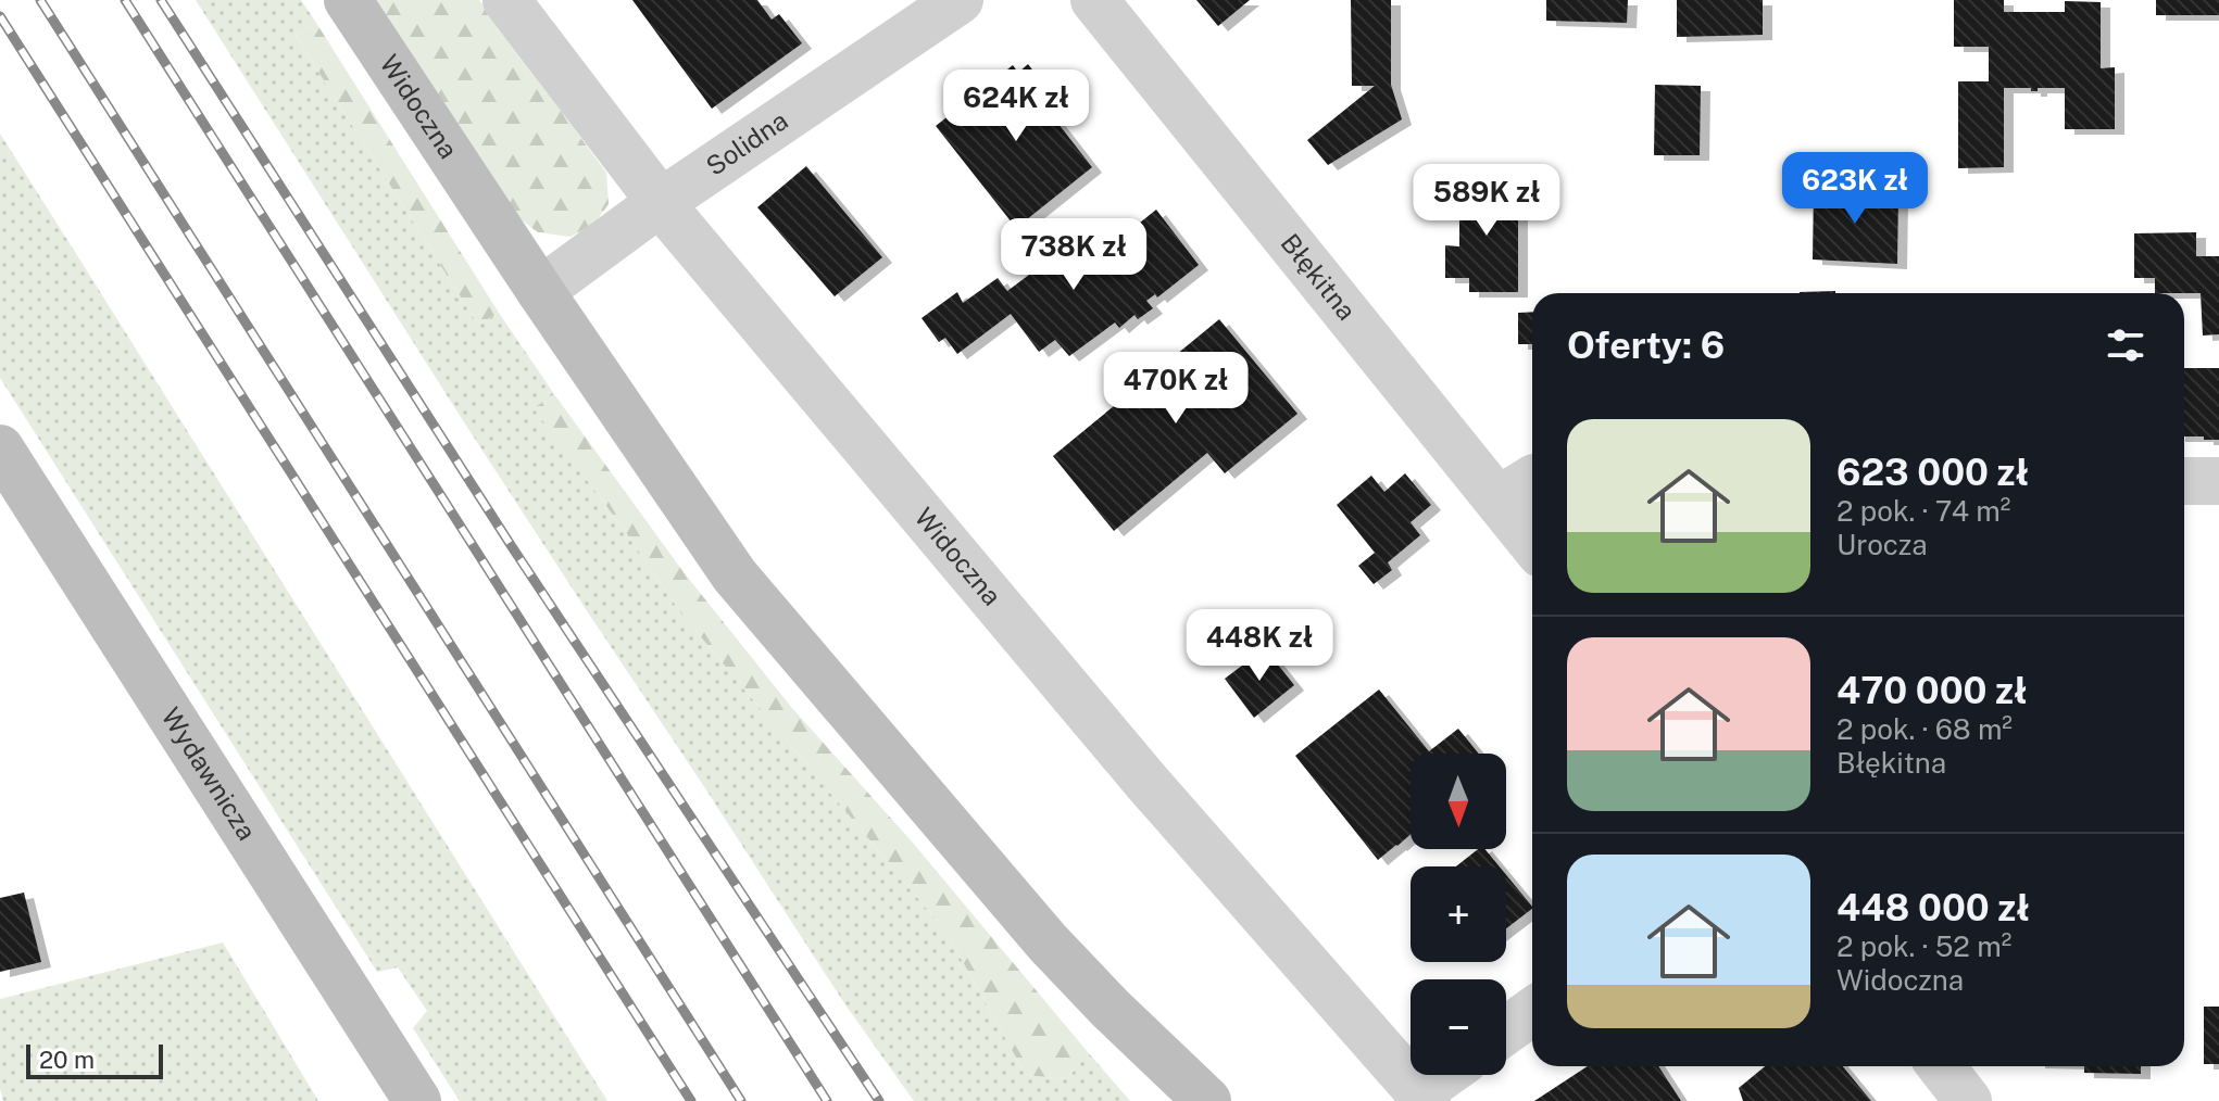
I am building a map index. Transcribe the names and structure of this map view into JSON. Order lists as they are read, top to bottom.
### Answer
{
  "streets": {
    "main road": ["Widoczna", "Wydawnicza"],
    "street": ["Solidna", "Błękitna"]
  },
  "crossings": [
    ["Widoczna", "Solidna"]
  ],
  "scale_bar": "20 m",
  "north": "bottom",
  "page": {
    "price": [
      "624K zł",
      "623K zł",
      "589K zł",
      "738K zł",
      "470K zł",
      "448K zł"
    ],
    "heading": "Oferty: 6",
    "list": [
      {
        "name": "623 000 zł",
        "note": "2 pok. · 74 m² · Urocza"
      },
      {
        "name": "470 000 zł",
        "note": "2 pok. · 68 m² · Błękitna"
      },
      {
        "name": "448 000 zł",
        "note": "2 pok. · 52 m² · Widoczna"
      }
    ],
    "map_buttons": ["+", "−"],
    "scale": "20 m"
  }
}
